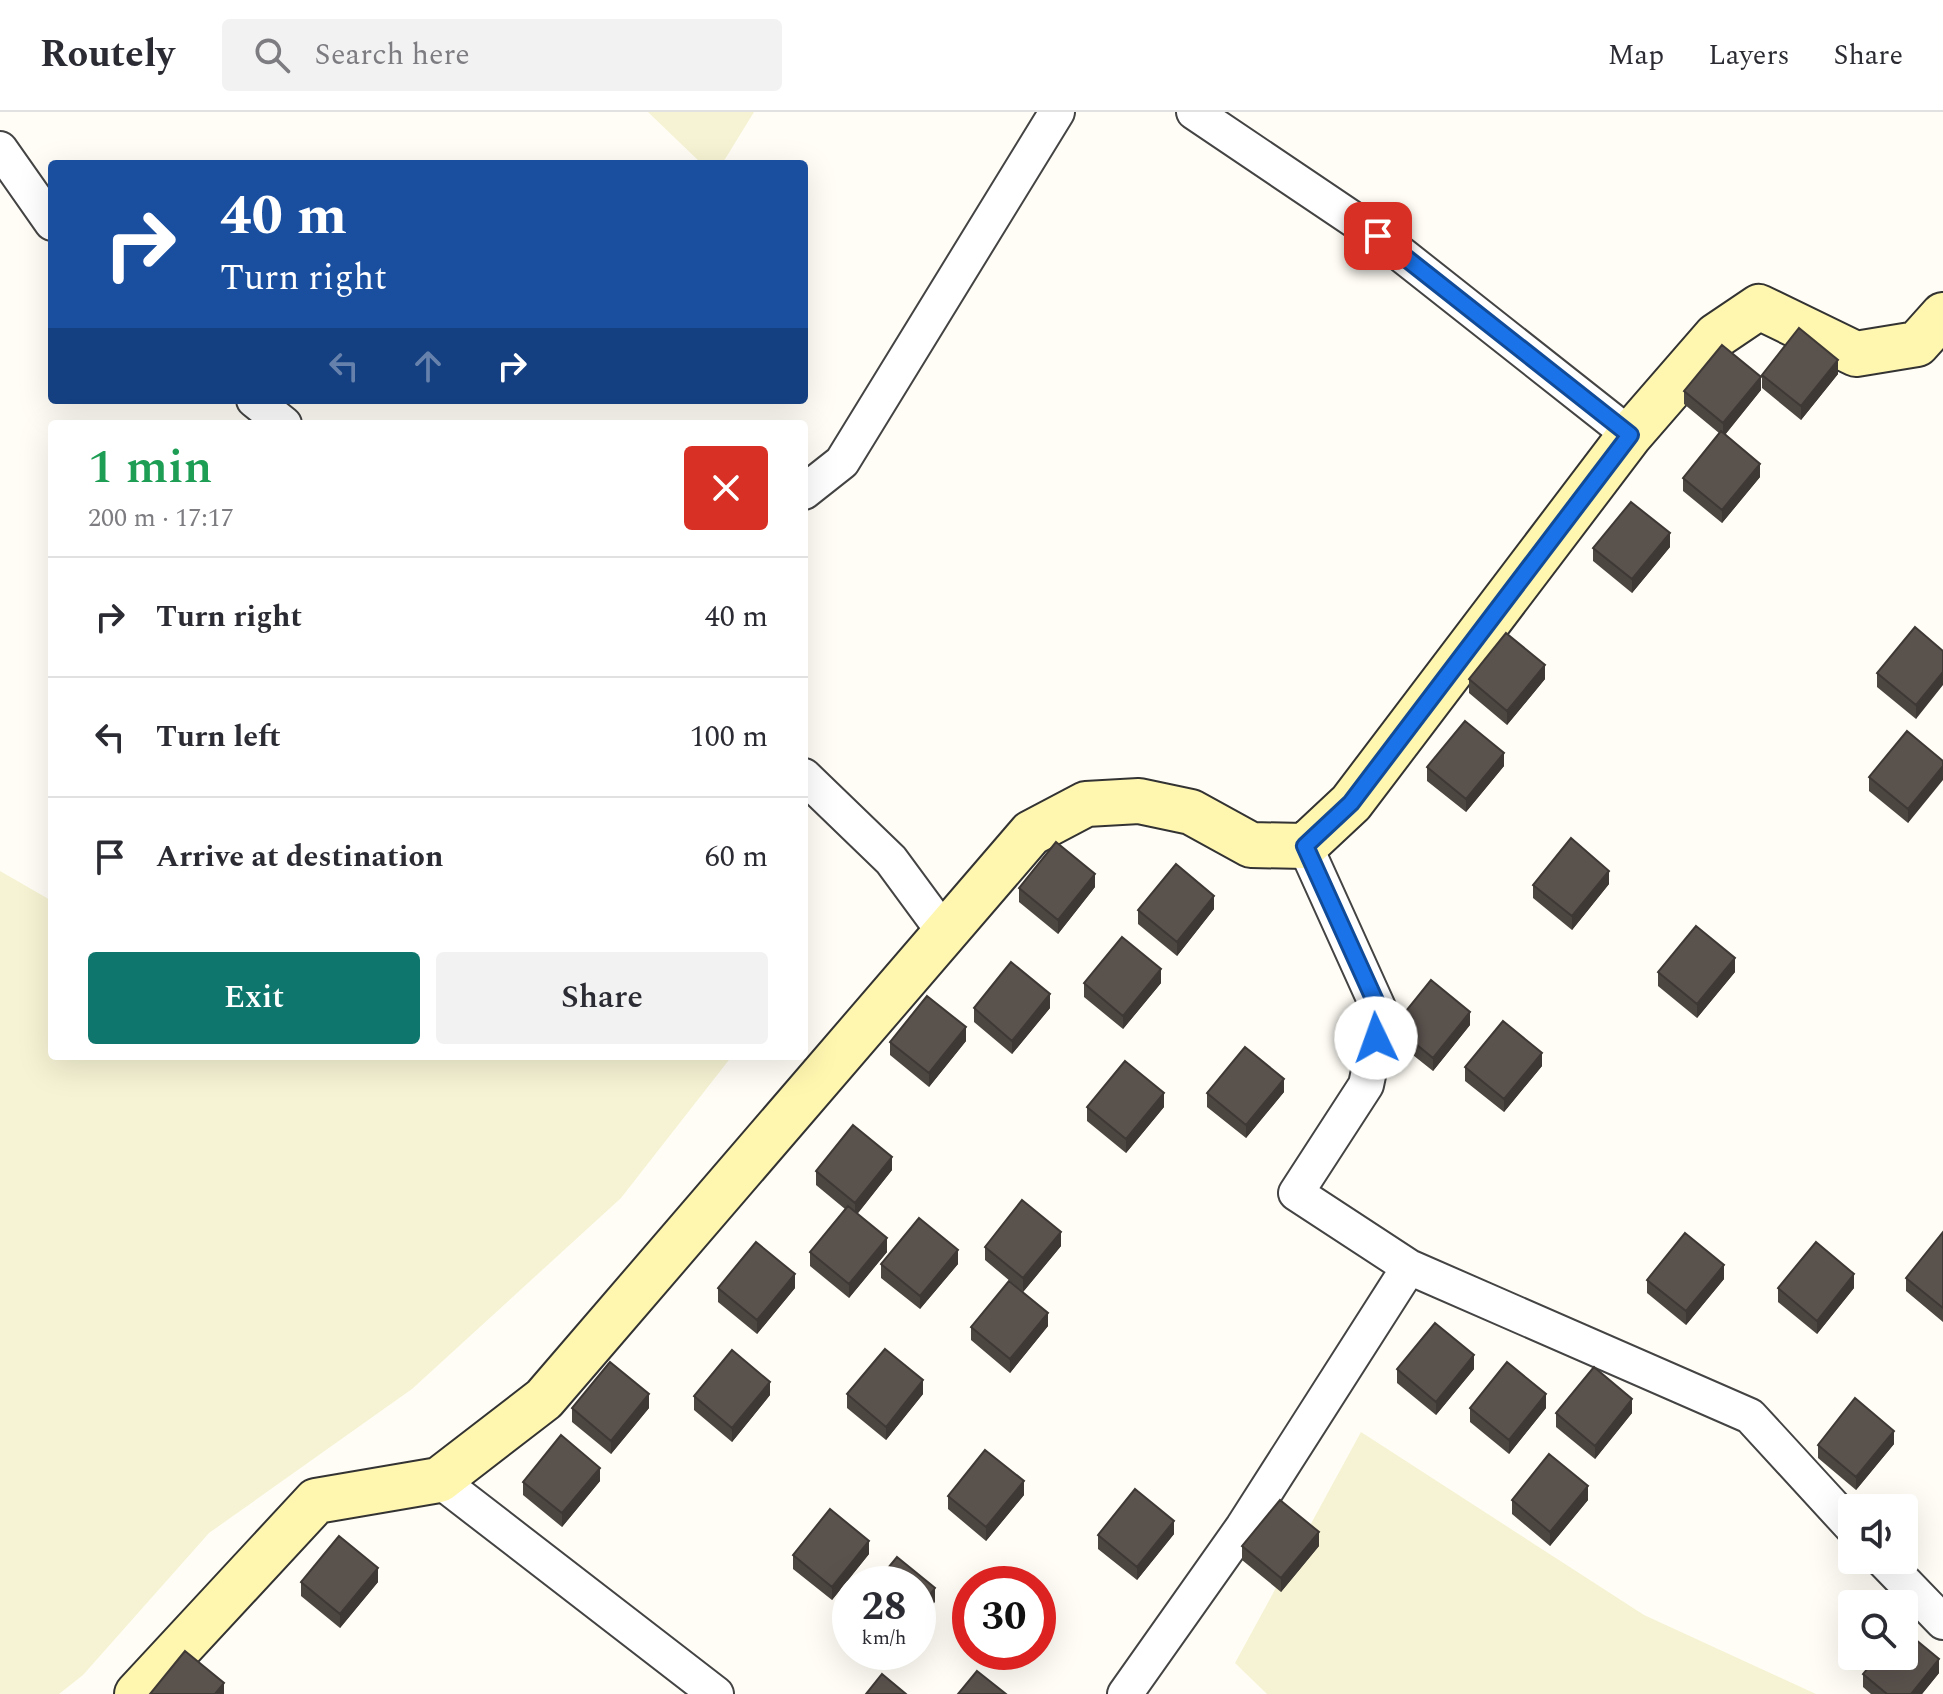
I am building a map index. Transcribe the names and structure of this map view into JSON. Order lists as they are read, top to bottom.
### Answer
{
  "page": {
    "header": "Routely",
    "search": "Search here",
    "nav": ["Map", "Layers", "Share"],
    "turn": ["40 m", "Turn right"],
    "heading": ["1 min", "200 m · 17:17"],
    "list": [
      {
        "name": "Turn right",
        "value": "40 m"
      },
      {
        "name": "Turn left",
        "value": "100 m"
      },
      {
        "name": "Arrive at destination",
        "value": "60 m"
      }
    ],
    "buttons": ["Exit", "Share"],
    "speed": "28 km/h",
    "limit": "30"
  }
}
